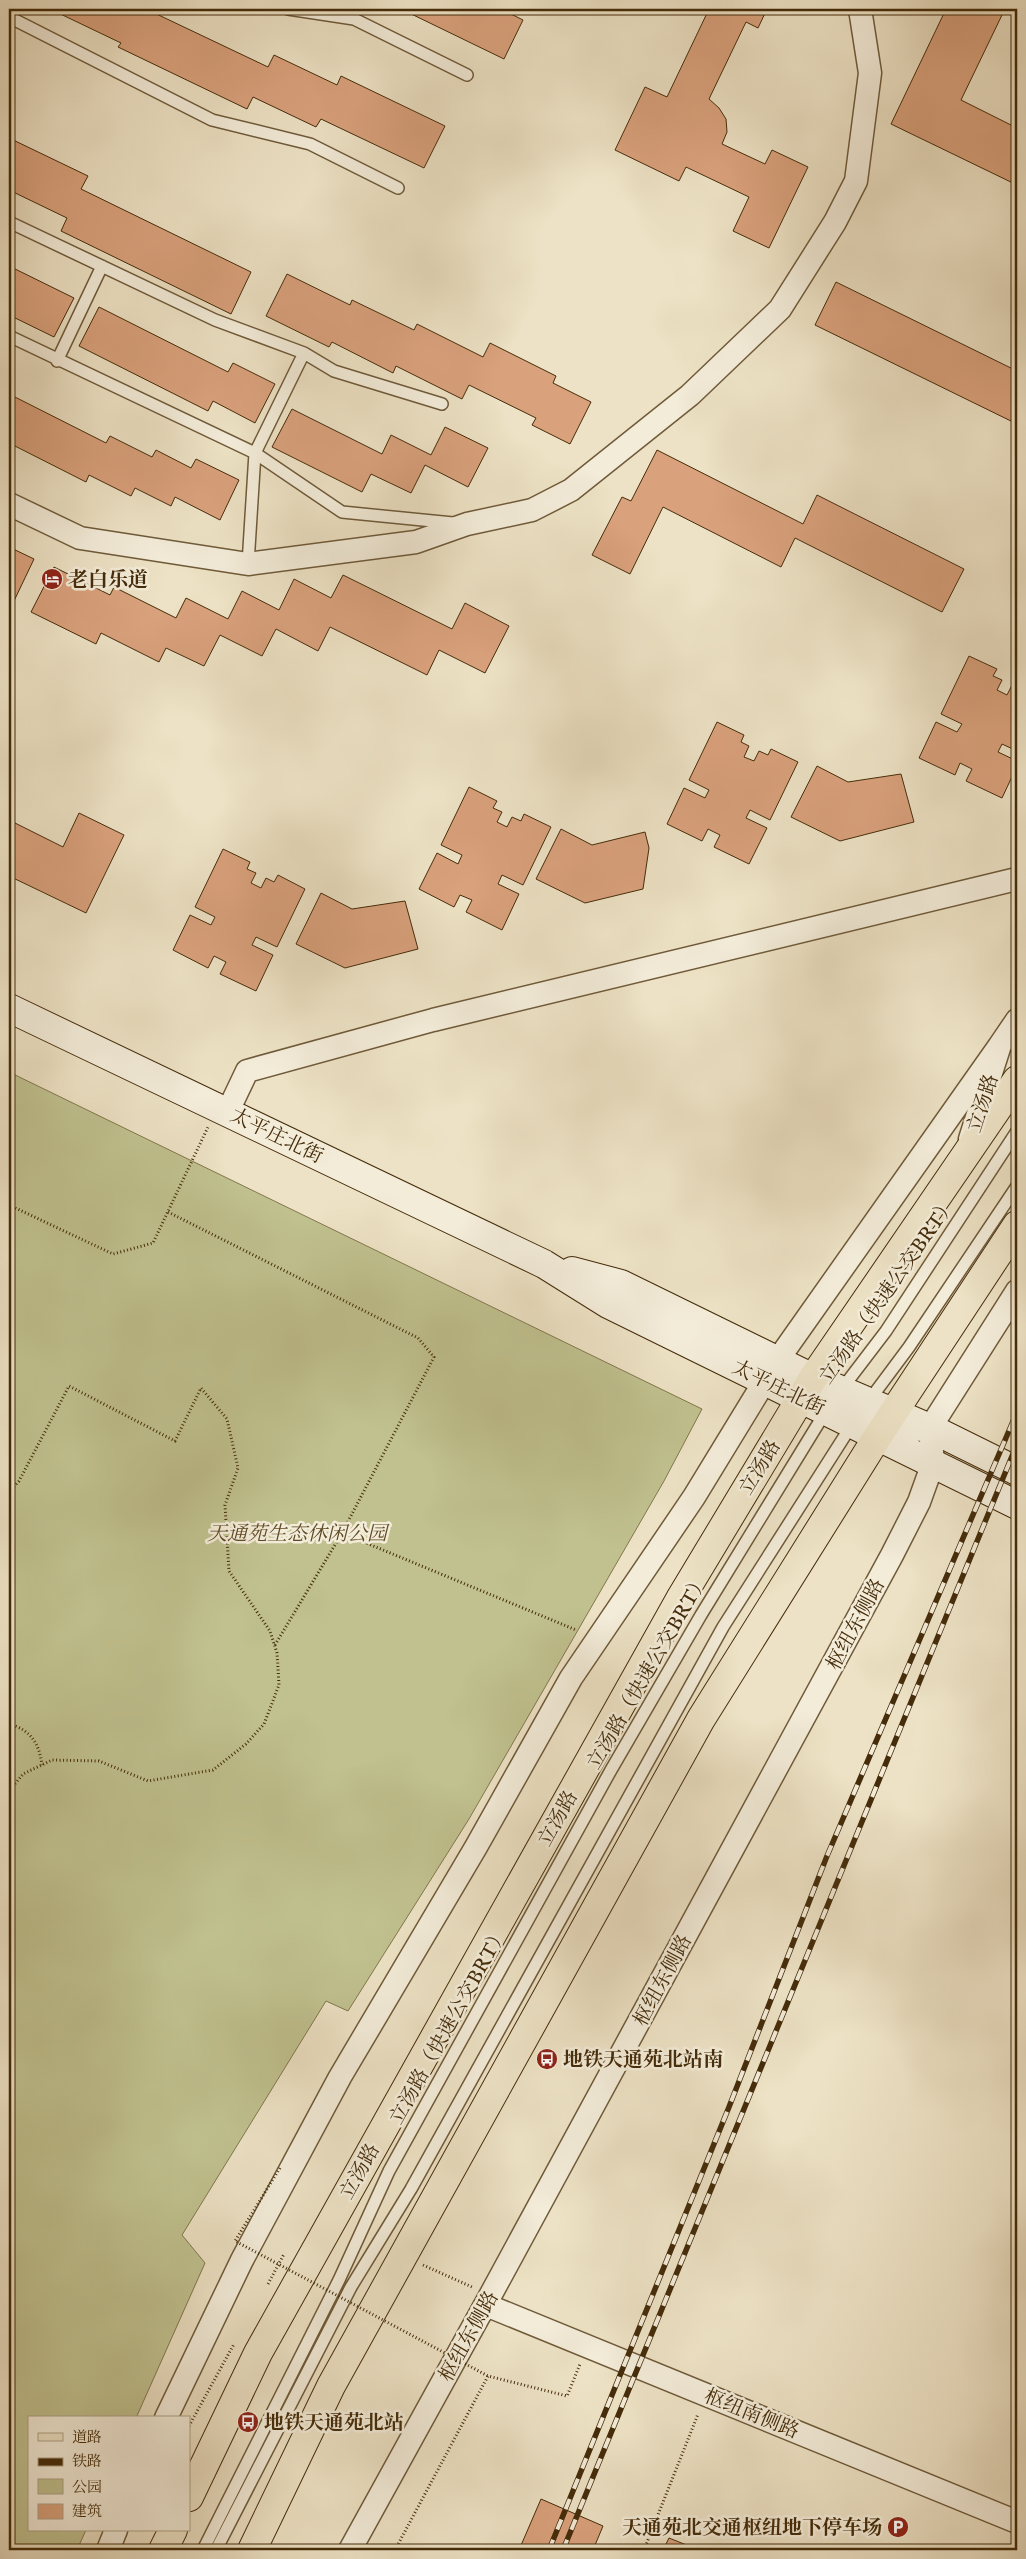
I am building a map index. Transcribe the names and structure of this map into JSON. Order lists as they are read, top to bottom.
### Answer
{
  "streets": {
    "main road": ["立汤路"],
    "street": ["太平庄北街", "枢纽东侧路", "枢纽南侧路"],
    "lane": ["立汤路（快速公交BRT）"]
  },
  "crossings": [
    ["立汤路", "太平庄北街"],
    ["太平庄北街", "立汤路（快速公交BRT）"],
    ["太平庄北街", "枢纽东侧路"],
    ["枢纽东侧路", "枢纽南侧路"]
  ],
  "parks": ["天通苑生态休闲公园"],
  "places": {
    "hotel": ["老白乐道"],
    "bus stop": ["地铁天通苑北站南", "地铁天通苑北站"],
    "parking": ["天通苑北交通枢纽地下停车场"]
  },
  "legend": [
    "道路",
    "铁路",
    "公园",
    "建筑"
  ]
}
